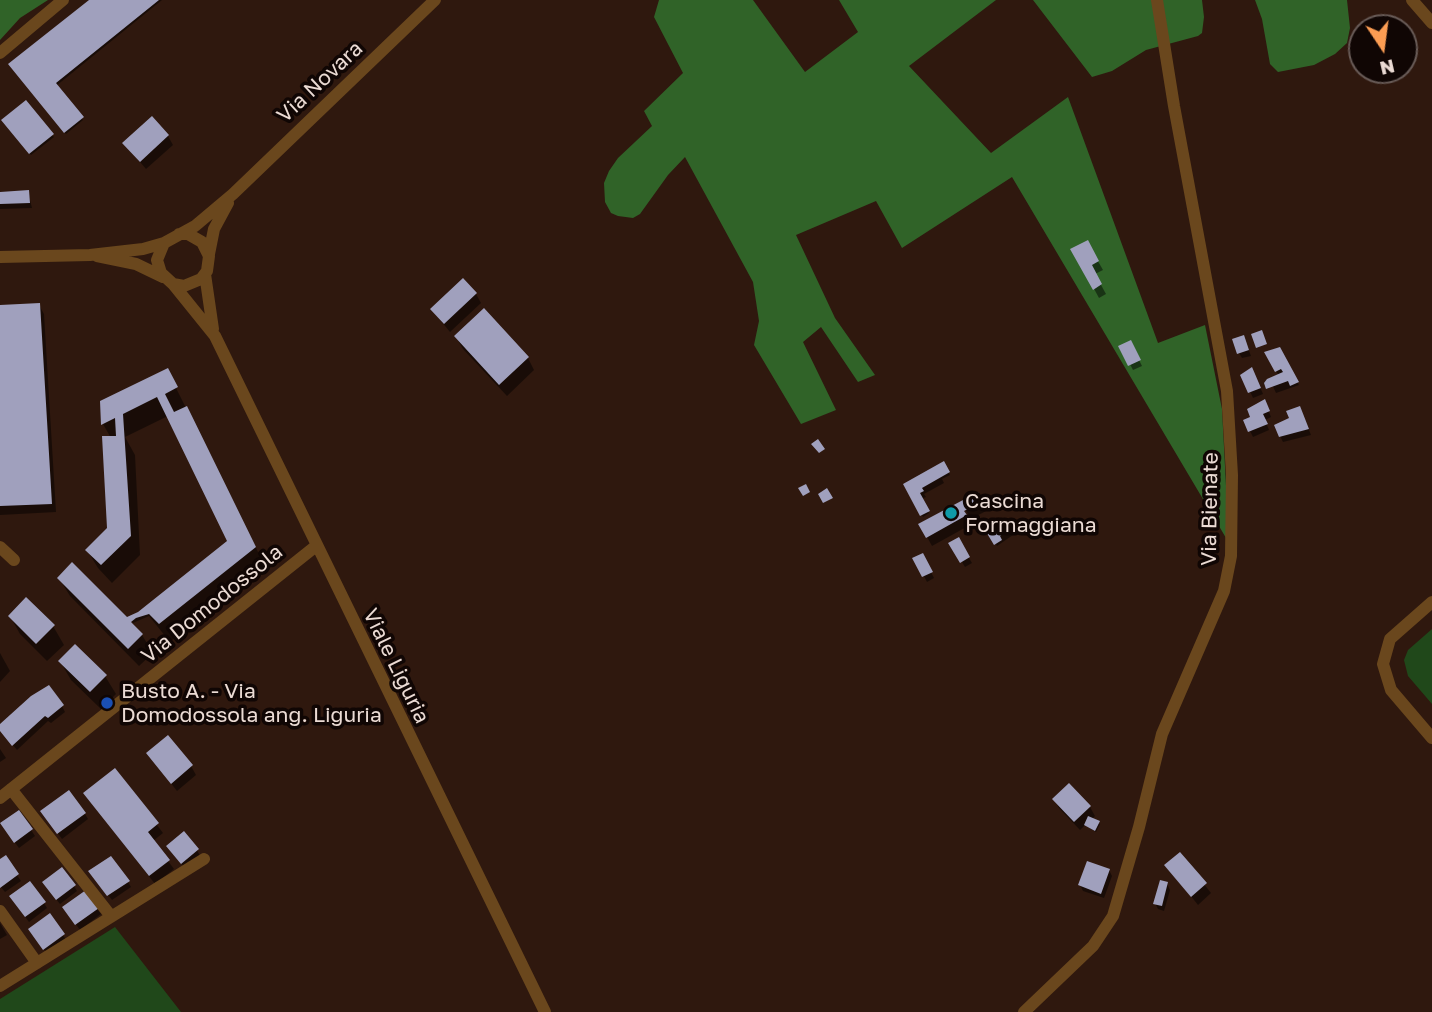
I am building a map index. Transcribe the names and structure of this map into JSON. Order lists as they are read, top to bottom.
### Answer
{
  "streets": {
    "street": [
      "Via Novara",
      "Via Bienate",
      "Via Domodossola",
      "Viale Liguria"
    ]
  },
  "crossings": [
    ["Via Novara", "Viale Liguria"],
    ["Via Domodossola", "Viale Liguria"]
  ],
  "places": ["Cascina Formaggiana", "Busto A. - Via Domodossola ang. Liguria"],
  "north": "bottom"
}
